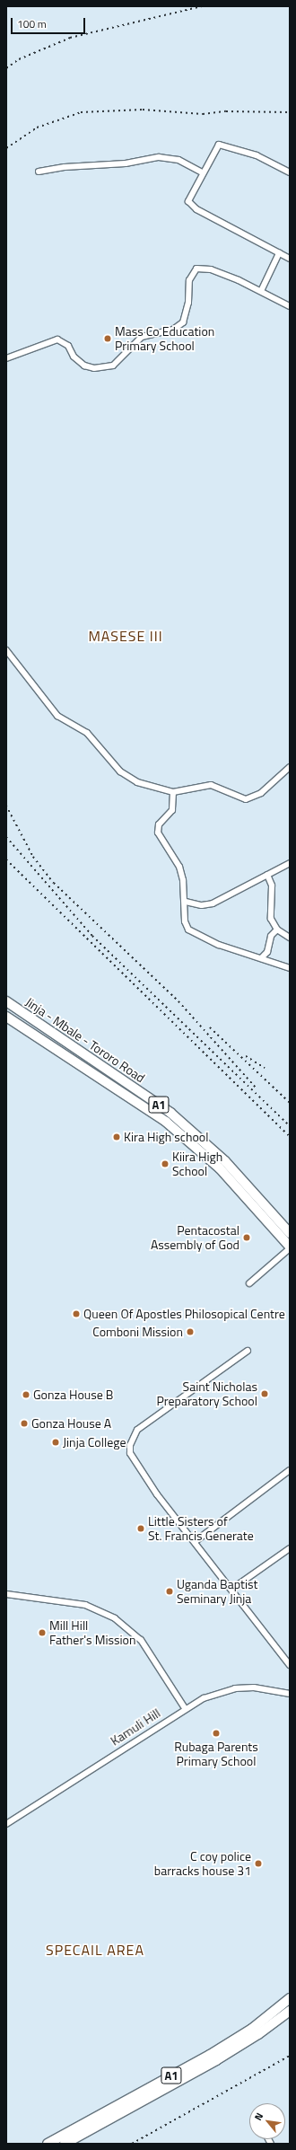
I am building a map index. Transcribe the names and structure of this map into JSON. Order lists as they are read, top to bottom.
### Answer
{
  "streets": {
    "highway": ["Jinja - Mbale - Tororo Road", "A1"],
    "street": ["Kamuli Hill"]
  },
  "districts": ["MASESE III", "SPECAIL AREA"],
  "places": [
    "Mass Co Education Primary School",
    "Kira High school",
    "Kiira High School",
    "Pentacostal Assembly of God",
    "Queen Of Apostles Philosopical Centre",
    "Comboni Mission",
    "Saint Nicholas Preparatory School",
    "Gonza House B",
    "Gonza House A",
    "Jinja College",
    "Little Sisters of St. Francis Generate",
    "Uganda Baptist Seminary Jinja",
    "Mill Hill Father's Mission",
    "Rubaga Parents Primary School",
    "C coy police barracks house 31"
  ],
  "scale_bar": "100 m",
  "north": "top left"
}
